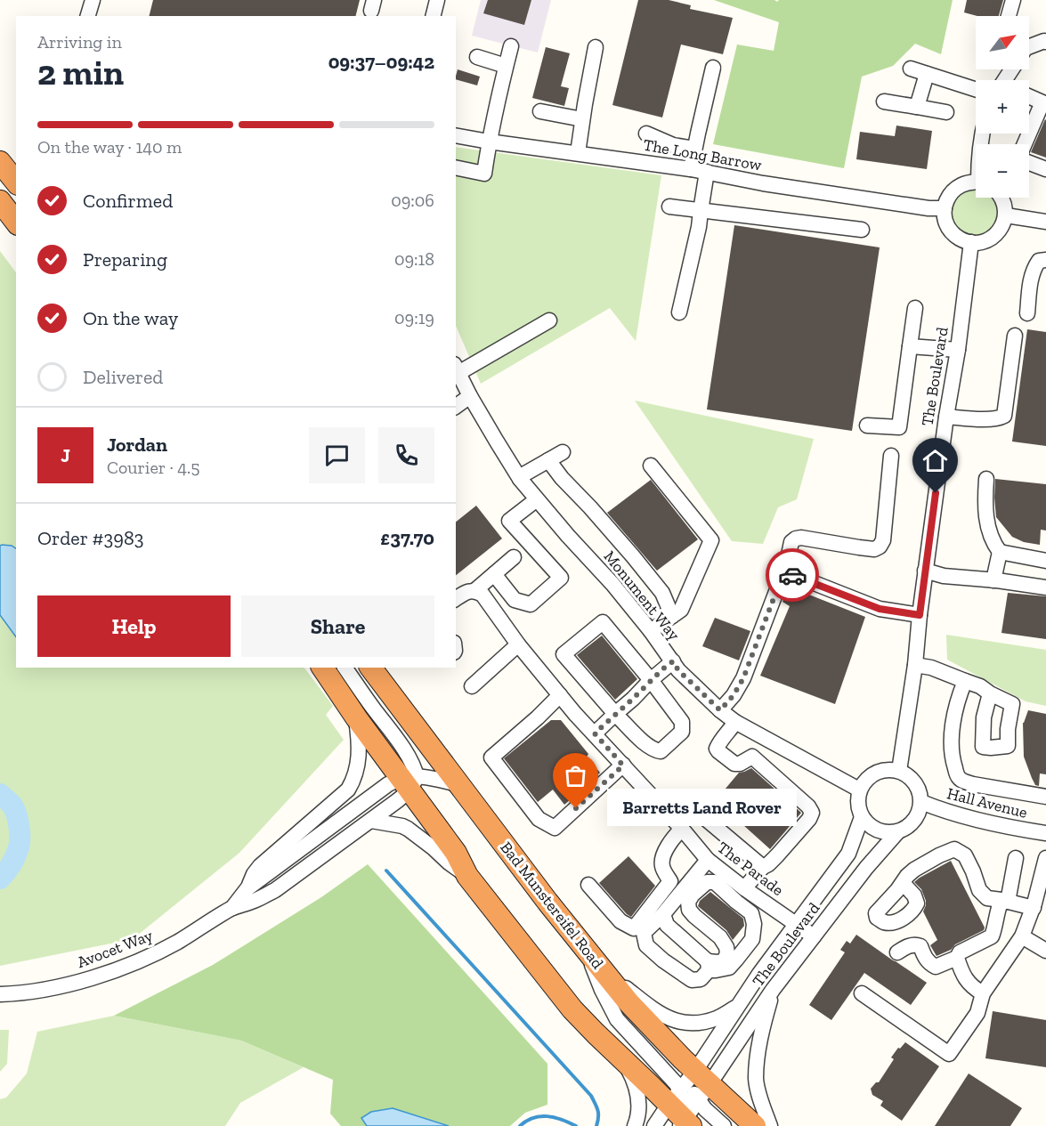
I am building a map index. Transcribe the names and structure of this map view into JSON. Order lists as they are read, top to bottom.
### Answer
{
  "streets": {
    "highway": ["Bad Munstereifel Road"],
    "street": [
      "The Long Barrow",
      "The Boulevard",
      "Monument Way",
      "Hall Avenue",
      "The Parade",
      "Avocet Way"
    ]
  },
  "crossings": [
    ["The Boulevard", "Monument Way"],
    ["The Boulevard", "Hall Avenue"],
    ["The Boulevard", "The Parade"],
    ["The Boulevard", "Bad Munstereifel Road"],
    ["Monument Way", "Hall Avenue"]
  ],
  "places": ["Barretts Land Rover"],
  "north": "top right",
  "page": {
    "map_buttons": ["+", "−"],
    "heading": ["2 min", "Arriving in", "09:37–09:42"],
    "panel": [
      "Jordan",
      "Courier · 4.5",
      "Order #3983",
      "£37.70"
    ],
    "bar": "On the way · 140 m",
    "list": [
      ["Confirmed", "09:06"],
      ["Preparing", "09:18"],
      ["On the way", "09:19"],
      "Delivered"
    ],
    "round": "J",
    "buttons": ["Help", "Share"],
    "bubble": "Barretts Land Rover"
  }
}
